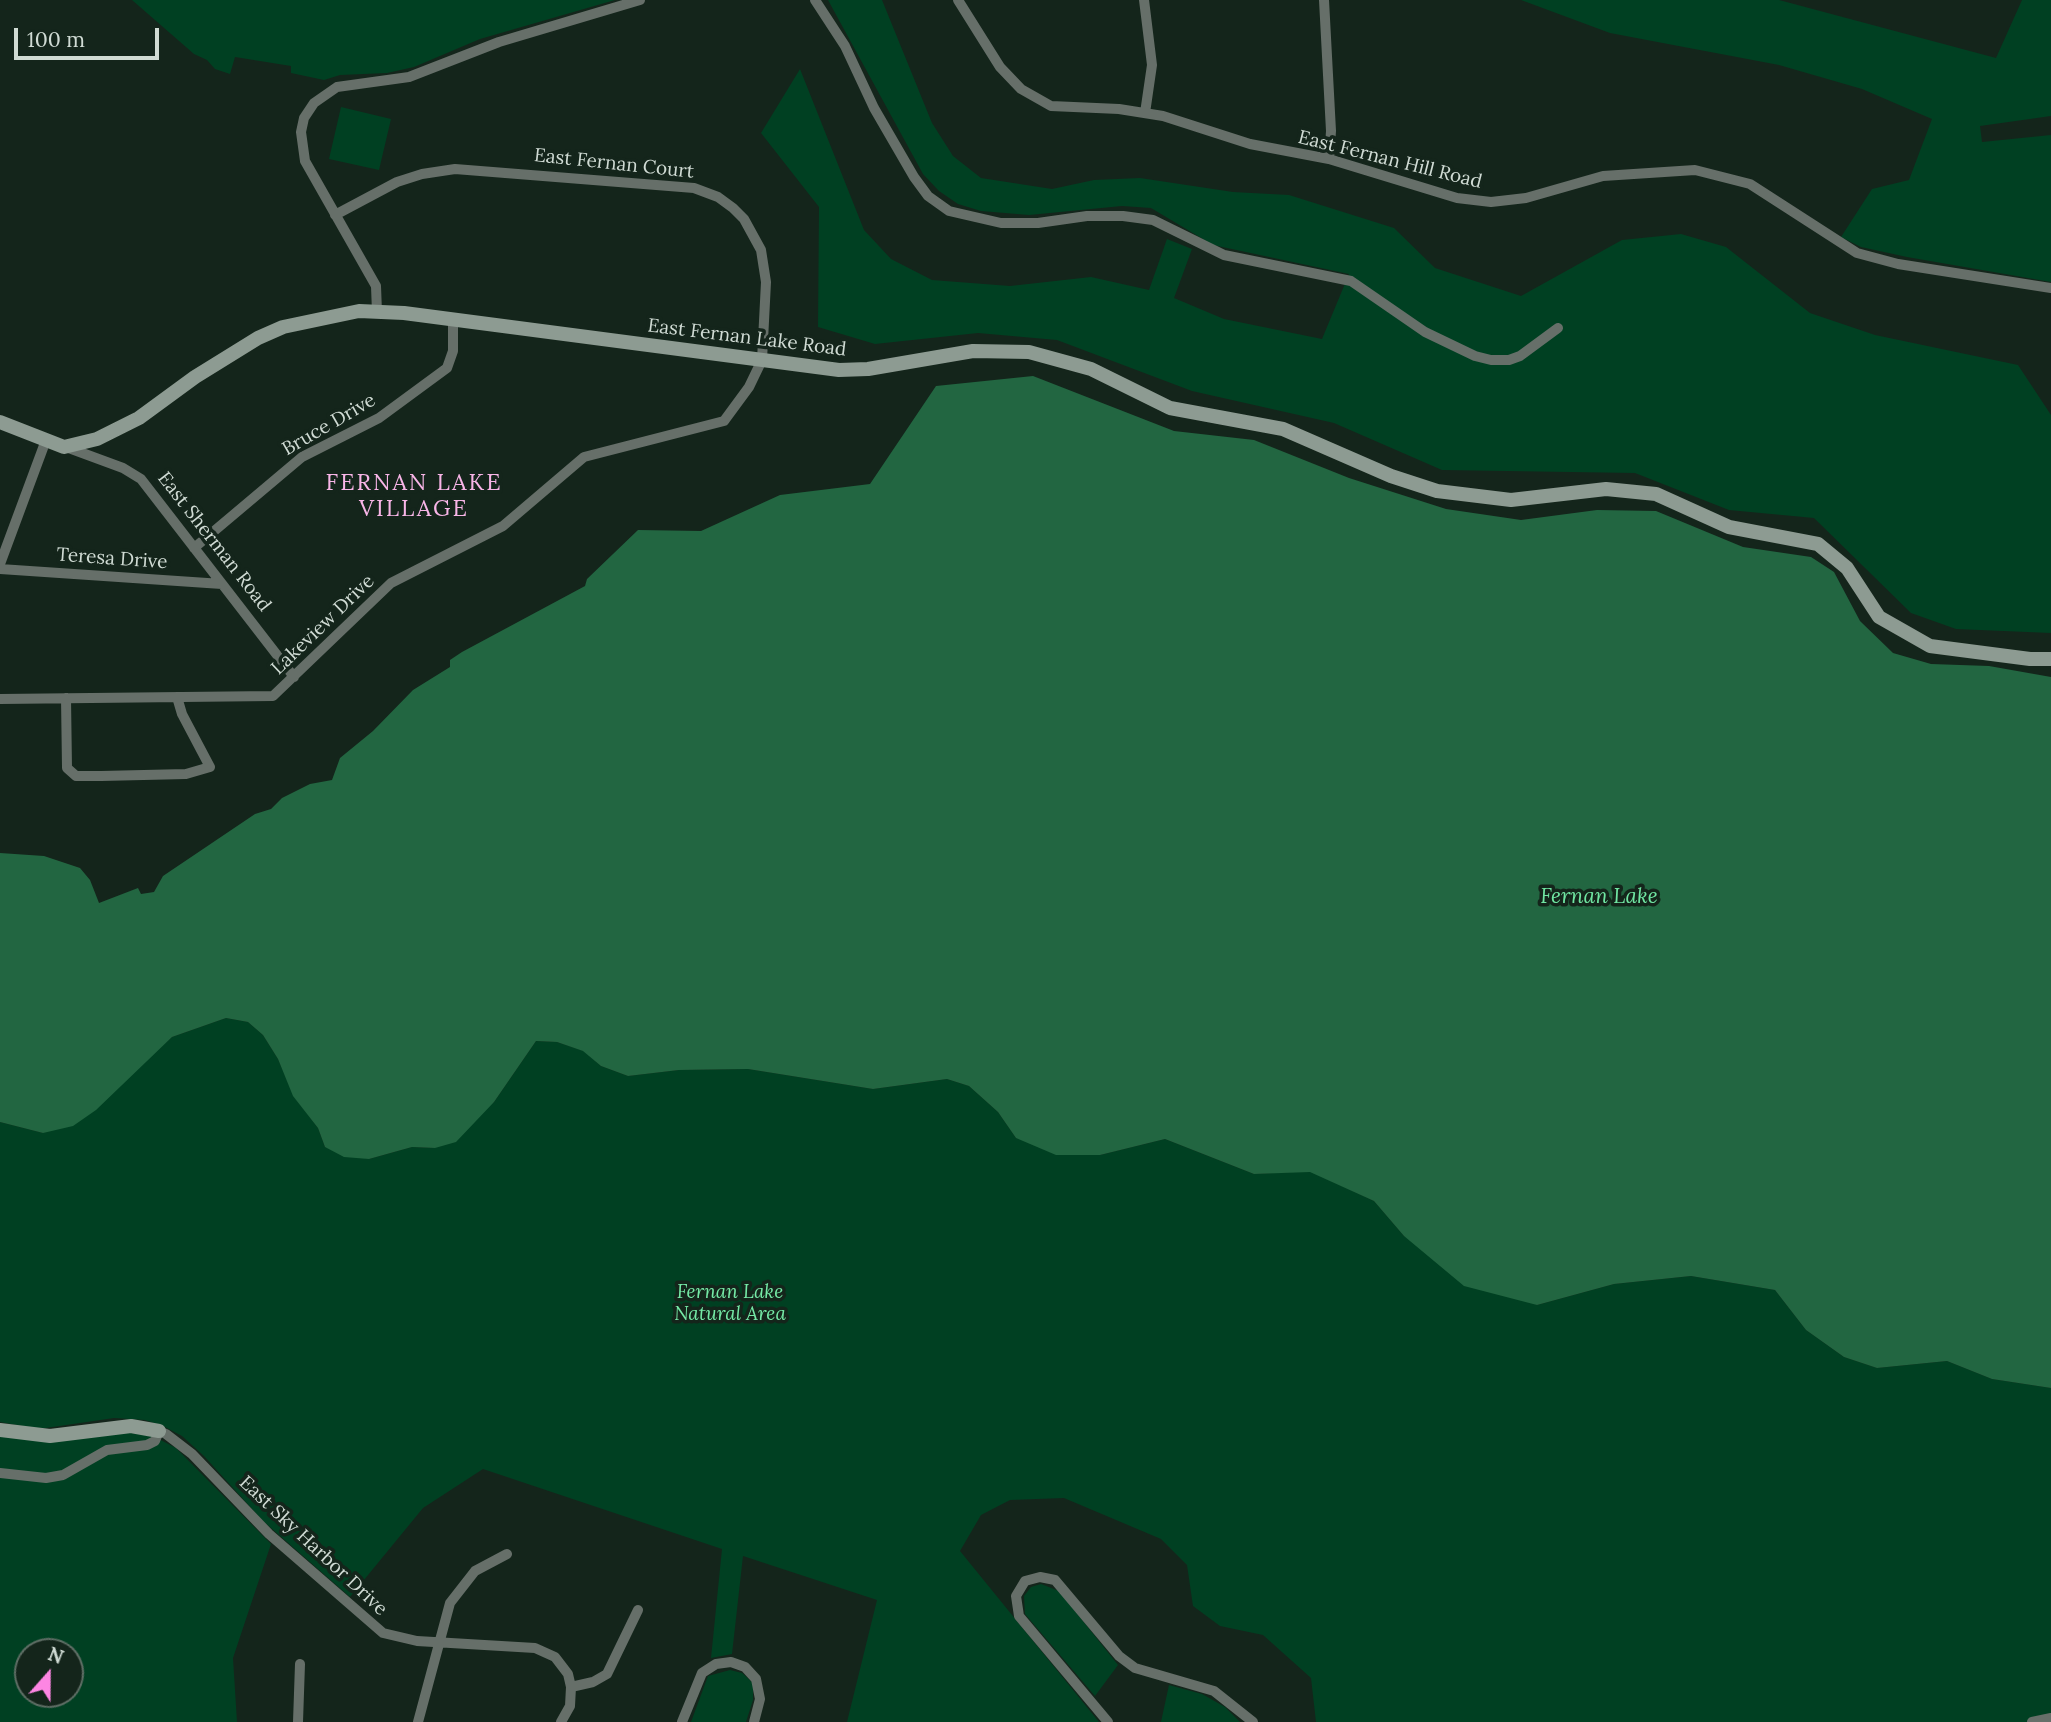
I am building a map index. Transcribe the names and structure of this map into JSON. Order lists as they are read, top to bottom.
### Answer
{
  "streets": {
    "street": [
      "East Fernan Hill Road",
      "East Fernan Court",
      "East Fernan Lake Road",
      "Bruce Drive",
      "East Sherman Road",
      "Teresa Drive",
      "Lakeview Drive",
      "East Sky Harbor Drive"
    ]
  },
  "crossings": [
    ["East Fernan Court", "East Fernan Lake Road"],
    ["East Fernan Court", "Lakeview Drive"],
    ["East Fernan Lake Road", "Bruce Drive"],
    ["East Fernan Lake Road", "East Sherman Road"],
    ["East Fernan Lake Road", "Lakeview Drive"],
    ["Bruce Drive", "East Sherman Road"],
    ["East Sherman Road", "Teresa Drive"],
    ["East Sherman Road", "Lakeview Drive"]
  ],
  "districts": ["FERNAN LAKE VILLAGE"],
  "water": ["Fernan Lake"],
  "parks": ["Fernan Lake Natural Area"],
  "scale_bar": "100 m",
  "north": "top"
}
